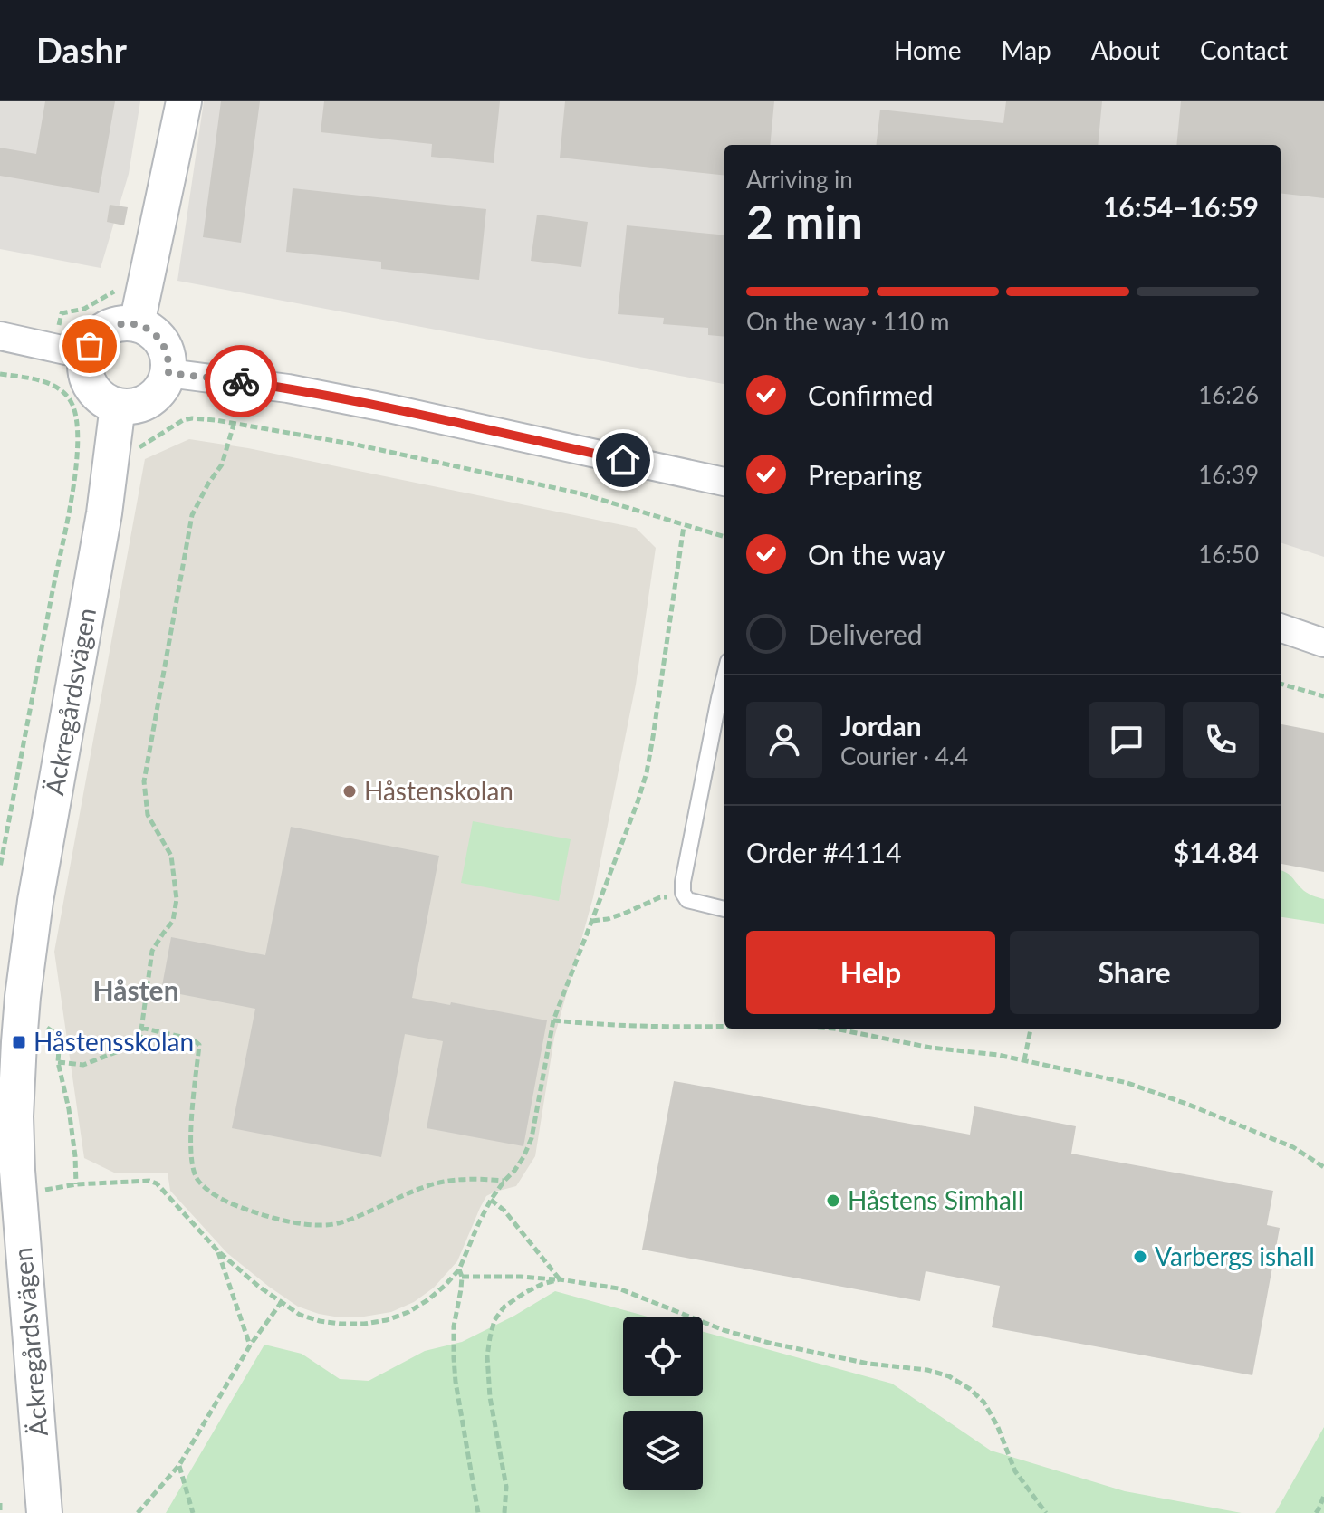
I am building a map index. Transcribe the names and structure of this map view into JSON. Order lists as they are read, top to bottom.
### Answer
{
  "streets": {
    "street": ["Äckregårdsvägen"]
  },
  "districts": ["Håsten"],
  "places": {
    "other": ["Håstenskolan", "Håstens Simhall", "Varbergs ishall"],
    "transit": ["Håstensskolan"]
  },
  "page": {
    "header": "Dashr",
    "nav": [
      "Home",
      "Map",
      "About",
      "Contact"
    ],
    "heading": ["2 min", "Arriving in", "16:54–16:59"],
    "panel": [
      "Jordan",
      "Courier · 4.4",
      "Order #4114",
      "$14.84"
    ],
    "bar": "On the way · 110 m",
    "list": [
      ["Confirmed", "16:26"],
      ["Preparing", "16:39"],
      ["On the way", "16:50"],
      "Delivered"
    ],
    "buttons": ["Help", "Share"]
  }
}
